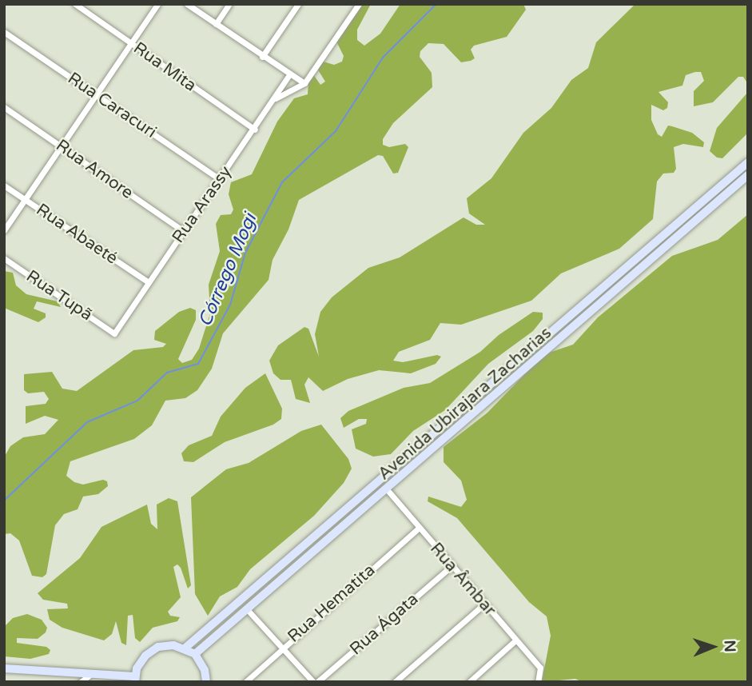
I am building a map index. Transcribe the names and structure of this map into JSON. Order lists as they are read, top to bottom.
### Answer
{
  "streets": {
    "main road": ["Avenida Ubirajara Zacharias"],
    "street": [
      "Rua Mita",
      "Rua Caracuri",
      "Rua Amore",
      "Rua Arassy",
      "Rua Abaeté",
      "Rua Tupã",
      "Rua Âmbar",
      "Rua Hematita",
      "Rua Ágata"
    ]
  },
  "crossings": [
    ["Rua Mita", "Rua Arassy"],
    ["Rua Caracuri", "Rua Arassy"],
    ["Rua Amore", "Rua Arassy"],
    ["Rua Arassy", "Rua Abaeté"],
    ["Rua Arassy", "Rua Tupã"],
    ["Avenida Ubirajara Zacharias", "Rua Âmbar"],
    ["Rua Âmbar", "Rua Hematita"],
    ["Rua Âmbar", "Rua Ágata"]
  ],
  "water": ["Córrego Mogi"],
  "north": "right"
}
